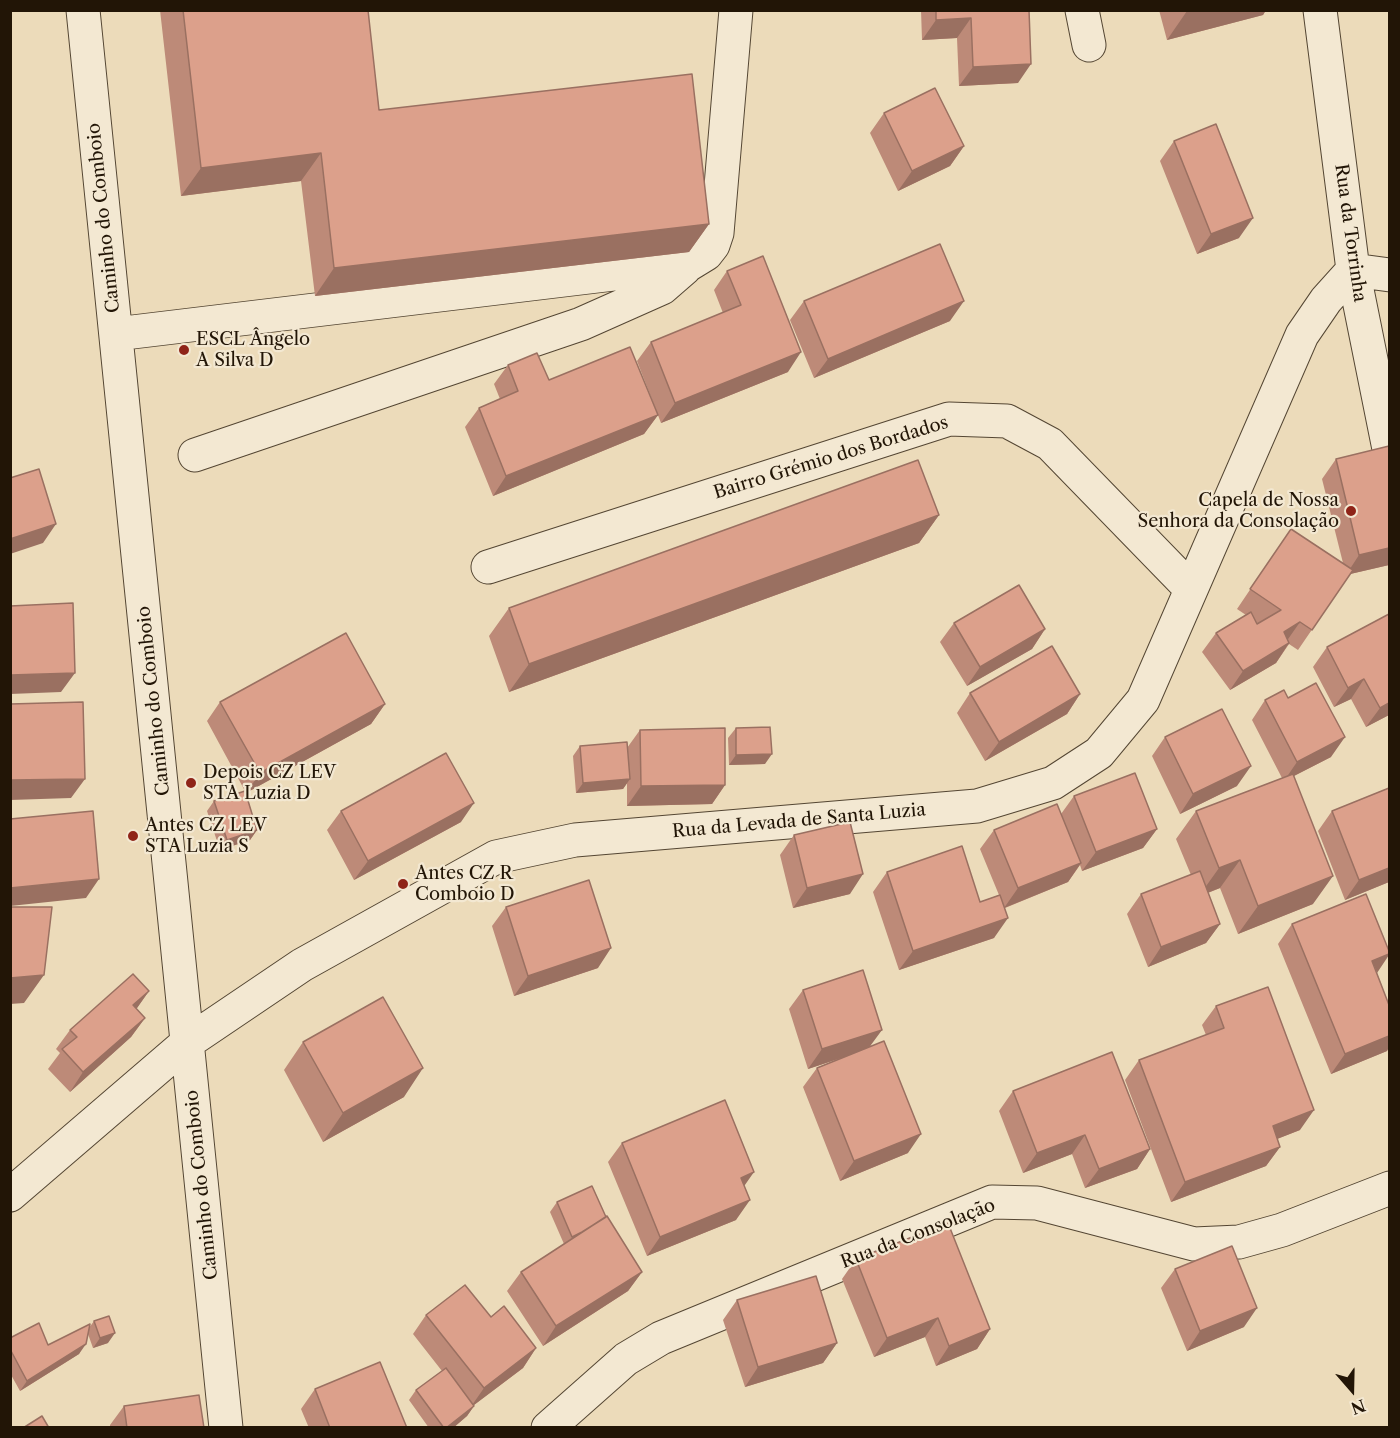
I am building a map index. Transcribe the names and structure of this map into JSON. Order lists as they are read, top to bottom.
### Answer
{
  "streets": {
    "street": [
      "Caminho do Comboio",
      "Rua da Torrinha",
      "Bairro Grémio dos Bordados",
      "Rua da Levada de Santa Luzia",
      "Rua da Consolação"
    ]
  },
  "crossings": [
    ["Caminho do Comboio", "Rua da Levada de Santa Luzia"],
    ["Rua da Torrinha", "Rua da Levada de Santa Luzia"],
    ["Bairro Grémio dos Bordados", "Rua da Levada de Santa Luzia"]
  ],
  "places": [
    "ESCL Ângelo A Silva D",
    "Capela de Nossa Senhora da Consolação",
    "Depois CZ LEV STA Luzia D",
    "Antes CZ LEV STA Luzia S",
    "Antes CZ R Comboio D"
  ],
  "north": "bottom"
}
